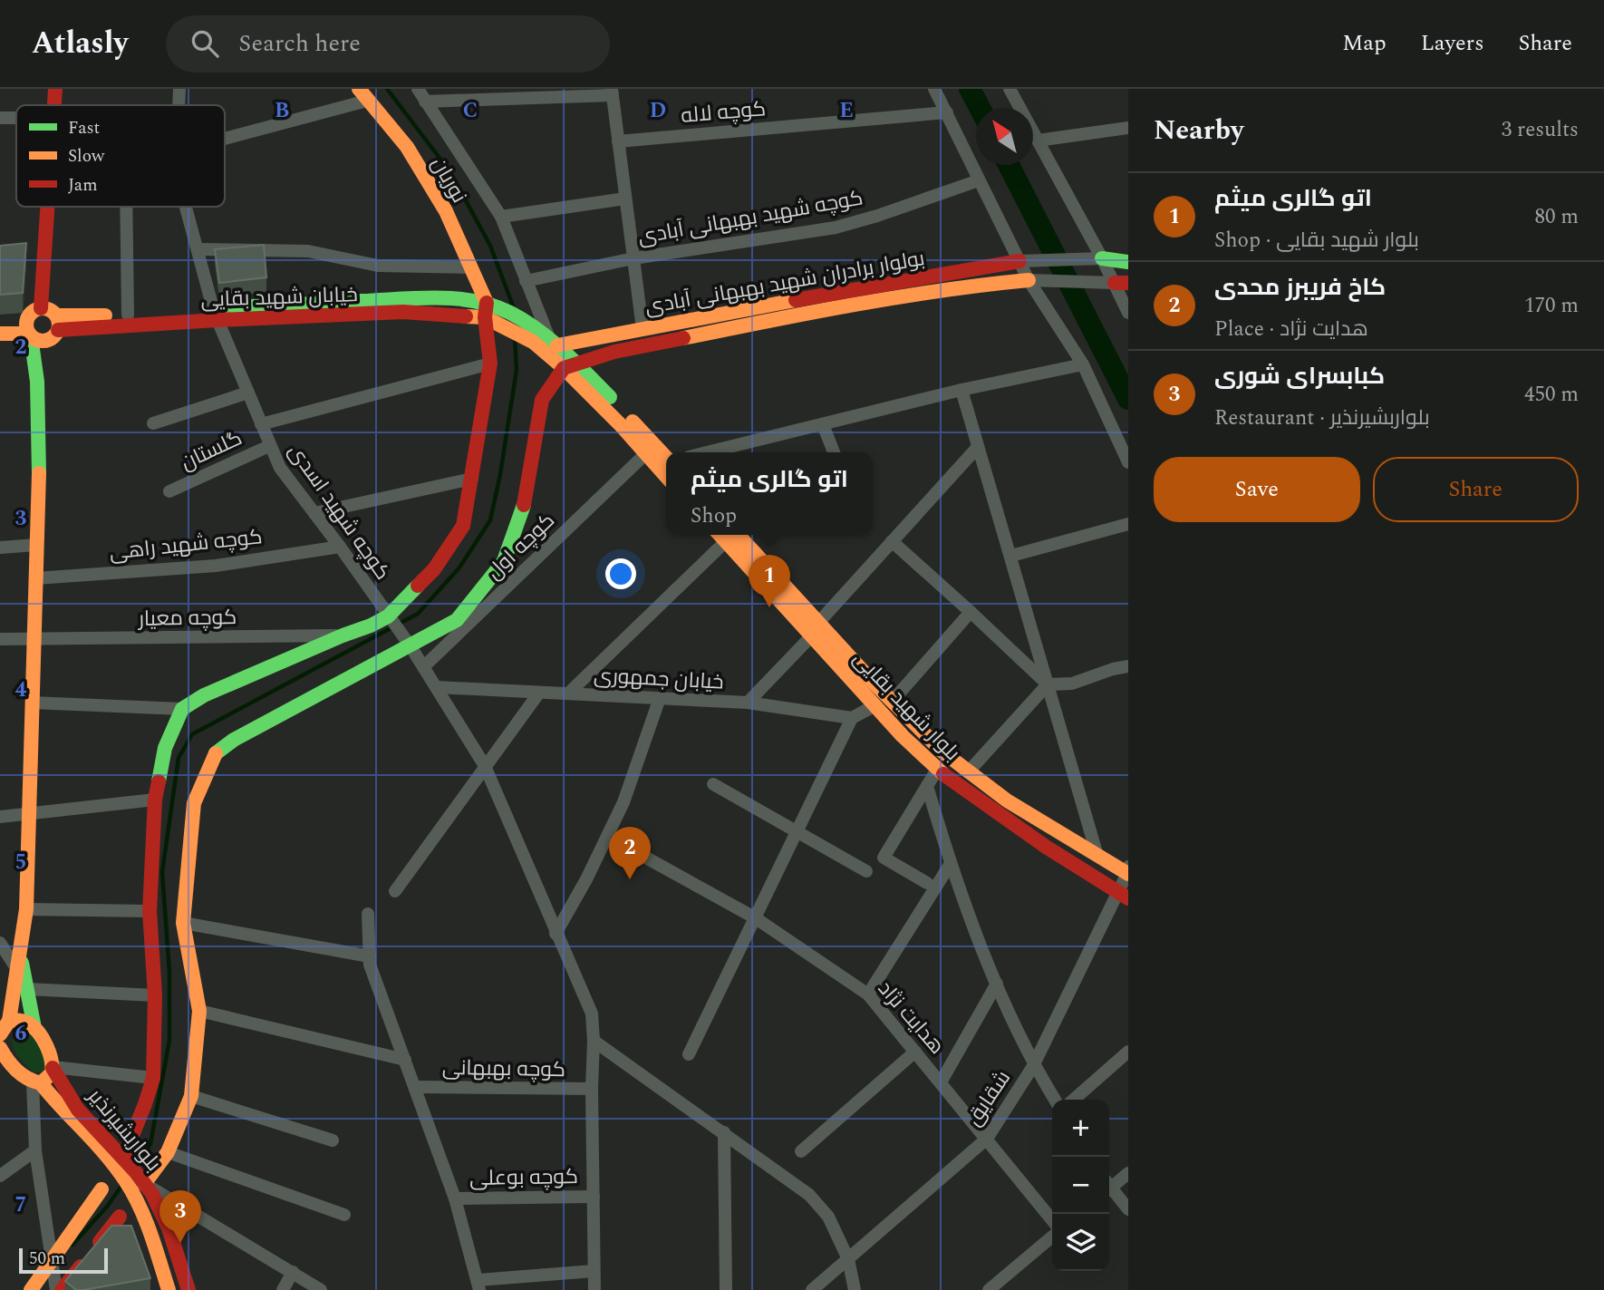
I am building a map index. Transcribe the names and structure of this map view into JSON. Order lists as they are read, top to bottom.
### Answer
{
  "streets": {
    "main road": [
      "نوریان",
      "بولوار برادران شهید بهبهانی آبادی",
      "خیابان شهید بقایی",
      "بلوار شهید بقایی",
      "بلواربشیرنذیر"
    ],
    "street": [
      "کوچه لاله",
      "کوچه شهید بهبهانی آبادی",
      "گلستان",
      "کوچه شهید اسدی",
      "کوچه شهید راهی",
      "کوچه اول",
      "کوچه معیار",
      "خیابان جمهوری",
      "هدایت نژاد",
      "کوچه بهبهانی",
      "شقایق",
      "کوچه بوعلی"
    ]
  },
  "crossings": [
    ["نوریان", "خیابان شهید بقایی"],
    ["نوریان", "کوچه شهید اسدی"],
    ["بولوار برادران شهید بهبهانی آبادی", "خیابان شهید بقایی"],
    ["خیابان شهید بقایی", "کوچه شهید اسدی"],
    ["گلستان", "کوچه شهید اسدی"],
    ["کوچه شهید اسدی", "کوچه شهید راهی"],
    ["کوچه شهید اسدی", "کوچه اول"],
    ["کوچه شهید اسدی", "خیابان جمهوری"],
    ["کوچه شهید اسدی", "کوچه بهبهانی"],
    ["کوچه شهید اسدی", "کوچه بوعلی"],
    ["بلوار شهید بقایی", "شقایق"],
    ["هدایت نژاد", "شقایق"]
  ],
  "legend": ["Fast", "Slow", "Jam"],
  "scale_bar": "50 m",
  "north": "top left",
  "page": {
    "header": "Atlasly",
    "search": "Search here",
    "nav": ["Map", "Layers", "Share"],
    "heading": ["Nearby", "3 results"],
    "list": [
      {
        "mark": "1",
        "name": "اتو گالری میثم",
        "note": "Shop · بلوار شهید بقایی",
        "value": "80 m"
      },
      {
        "mark": "2",
        "name": "کاخ فریبرز محدی",
        "note": "Place · هدایت نژاد",
        "value": "170 m"
      },
      {
        "mark": "3",
        "name": "کبابسرای شوری",
        "note": "Restaurant · بلواربشیرنذیر",
        "value": "450 m"
      }
    ],
    "buttons": ["Save", "Share"],
    "popup": ["اتو گالری میثم", "Shop"],
    "pins": ["1", "2", "3"],
    "map_buttons": ["+", "−"],
    "scale": "50 m"
  },
  "grid": {
    "columns": [
      "B",
      "C",
      "D",
      "E"
    ],
    "rows": [
      "2",
      "3",
      "4",
      "5",
      "6",
      "7"
    ]
  }
}
